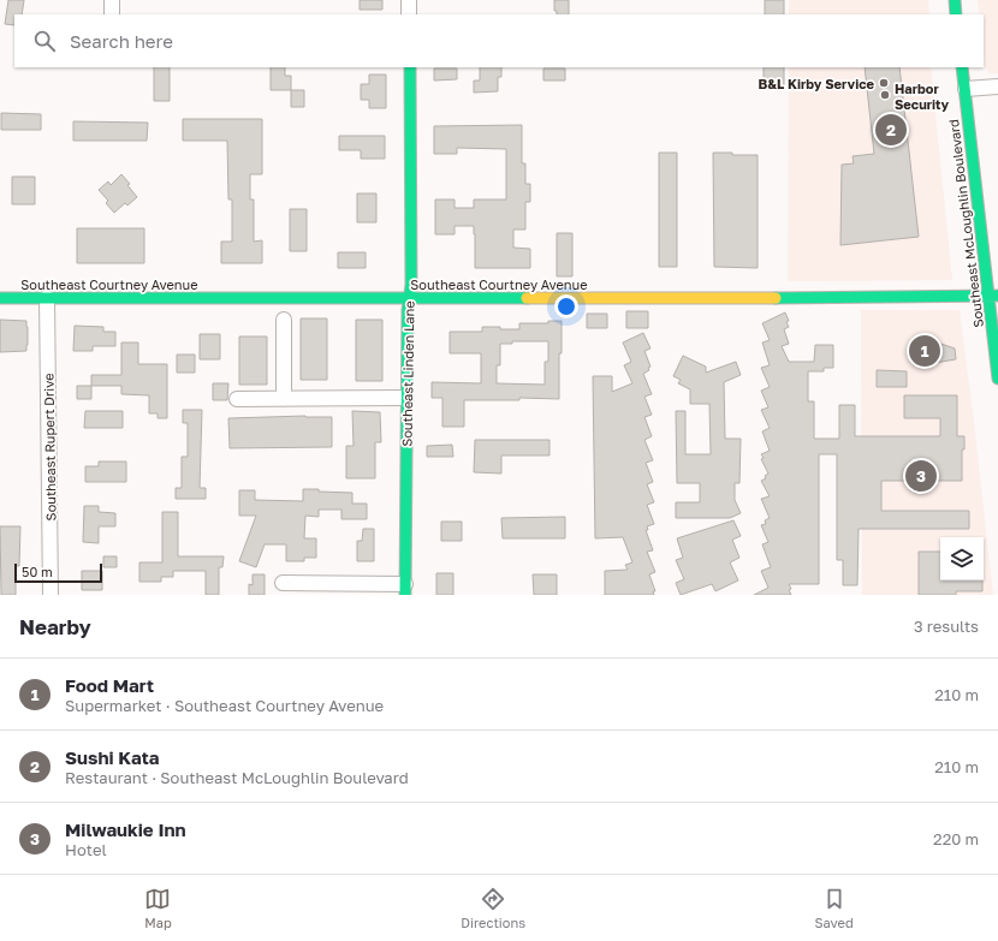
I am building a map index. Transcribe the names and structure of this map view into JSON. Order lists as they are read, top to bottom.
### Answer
{
  "streets": {
    "street": [
      "Southeast McLoughlin Boulevard",
      "Southeast Courtney Avenue",
      "Southeast Linden Lane",
      "Southeast Rupert Drive"
    ]
  },
  "crossings": [
    ["Southeast McLoughlin Boulevard", "Southeast Courtney Avenue"],
    ["Southeast Courtney Avenue", "Southeast Linden Lane"],
    ["Southeast Courtney Avenue", "Southeast Rupert Drive"]
  ],
  "places": ["B&L Kirby Service", "Harbor Security"],
  "scale_bar": "50 m",
  "page": {
    "search": "Search here",
    "pins": ["2", "1", "3"],
    "scale": "50 m",
    "heading": ["Nearby", "3 results"],
    "list": [
      {
        "mark": "1",
        "name": "Food Mart",
        "note": "Supermarket · Southeast Courtney Avenue",
        "value": "210 m"
      },
      {
        "mark": "2",
        "name": "Sushi Kata",
        "note": "Restaurant · Southeast McLoughlin Boulevard",
        "value": "210 m"
      },
      {
        "mark": "3",
        "name": "Milwaukie Inn",
        "note": "Hotel",
        "value": "220 m"
      }
    ],
    "nav": ["Map", "Directions", "Saved"]
  }
}
